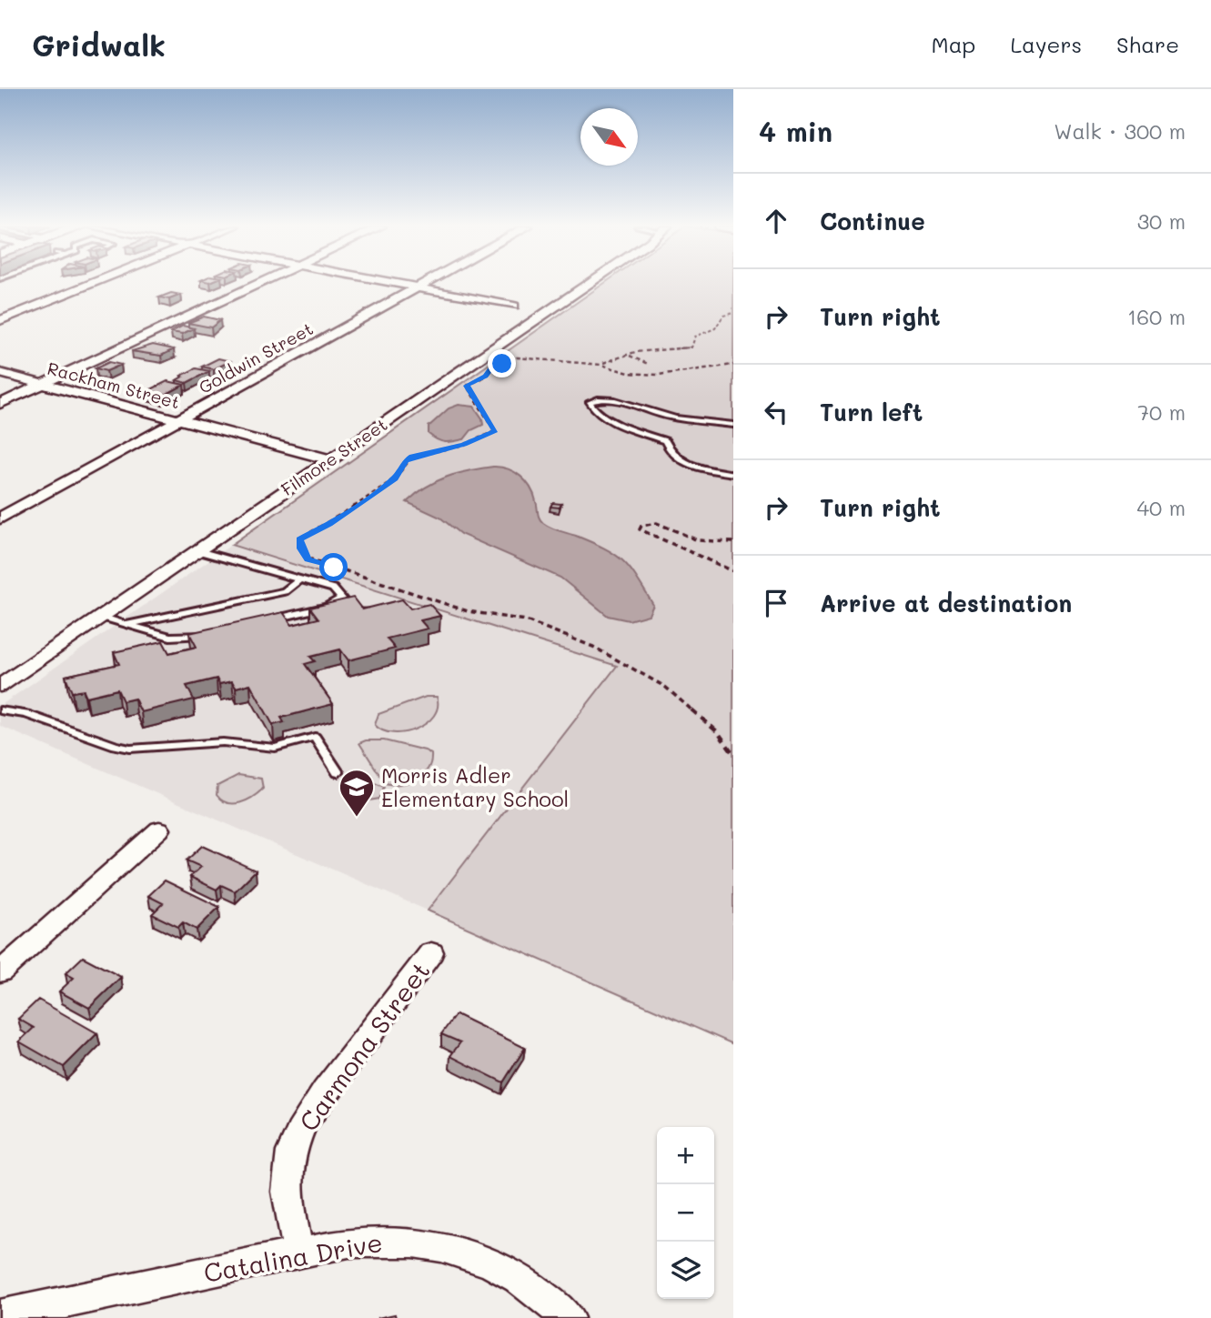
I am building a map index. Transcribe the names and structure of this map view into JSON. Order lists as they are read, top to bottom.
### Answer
{
  "streets": {
    "street": [
      "Goldwin Street",
      "Rackham Street",
      "Filmore Street",
      "Carmona Street",
      "Catalina Drive"
    ]
  },
  "crossings": [
    ["Goldwin Street", "Rackham Street"],
    ["Rackham Street", "Filmore Street"],
    ["Carmona Street", "Catalina Drive"]
  ],
  "places": {
    "school or university": ["Morris Adler Elementary School"]
  },
  "north": "bottom right",
  "page": {
    "header": "Gridwalk",
    "nav": ["Map", "Layers", "Share"],
    "heading": ["4 min", "Walk · 300 m"],
    "list": [
      ["Continue", "30 m"],
      ["Turn right", "160 m"],
      ["Turn left", "70 m"],
      ["Turn right", "40 m"],
      "Arrive at destination"
    ],
    "map_buttons": ["+", "−"]
  }
}
